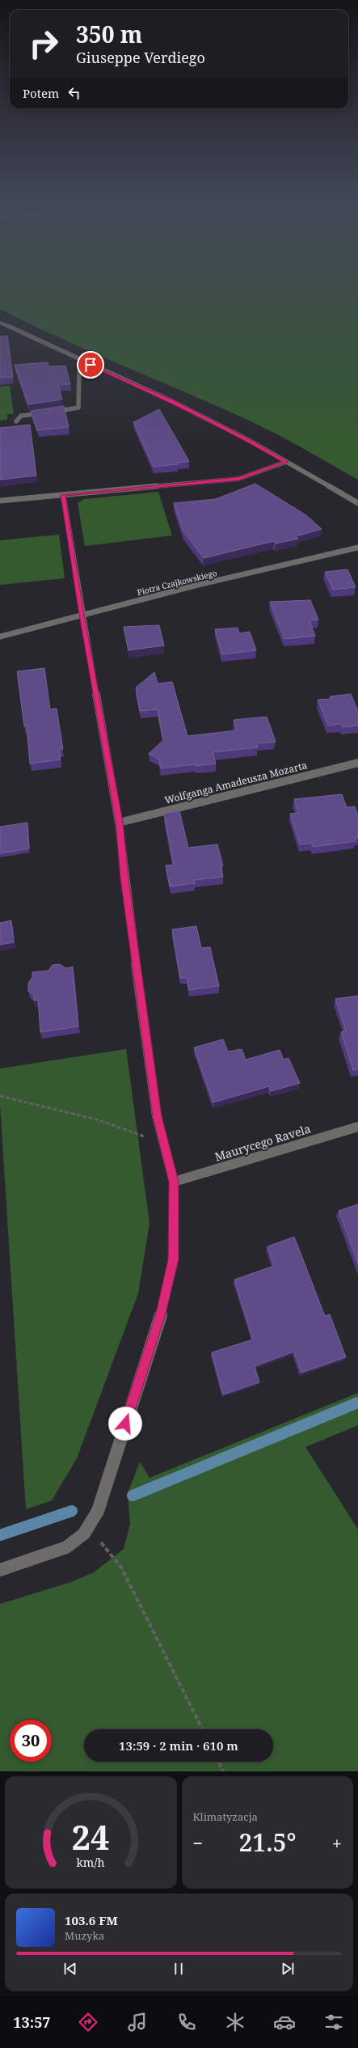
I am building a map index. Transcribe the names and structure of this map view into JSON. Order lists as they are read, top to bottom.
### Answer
{
  "streets": {
    "street": ["Piotra Czajkowskiego", "Wolfganga Amadeusza Mozarta", "Maurycego Ravela"]
  },
  "page": {
    "turn": ["350 m", "Giuseppe Verdiego"],
    "then": "Potem",
    "limit": "30",
    "trip": "13:59 · 2 min · 610 m",
    "tile": "Klimatyzacja",
    "heat": ["−", "21.5°", "+"],
    "song": ["103.6 FM", "Muzyka"],
    "tabs": "13:57",
    "gauge": ["24", "km/h"]
  }
}
